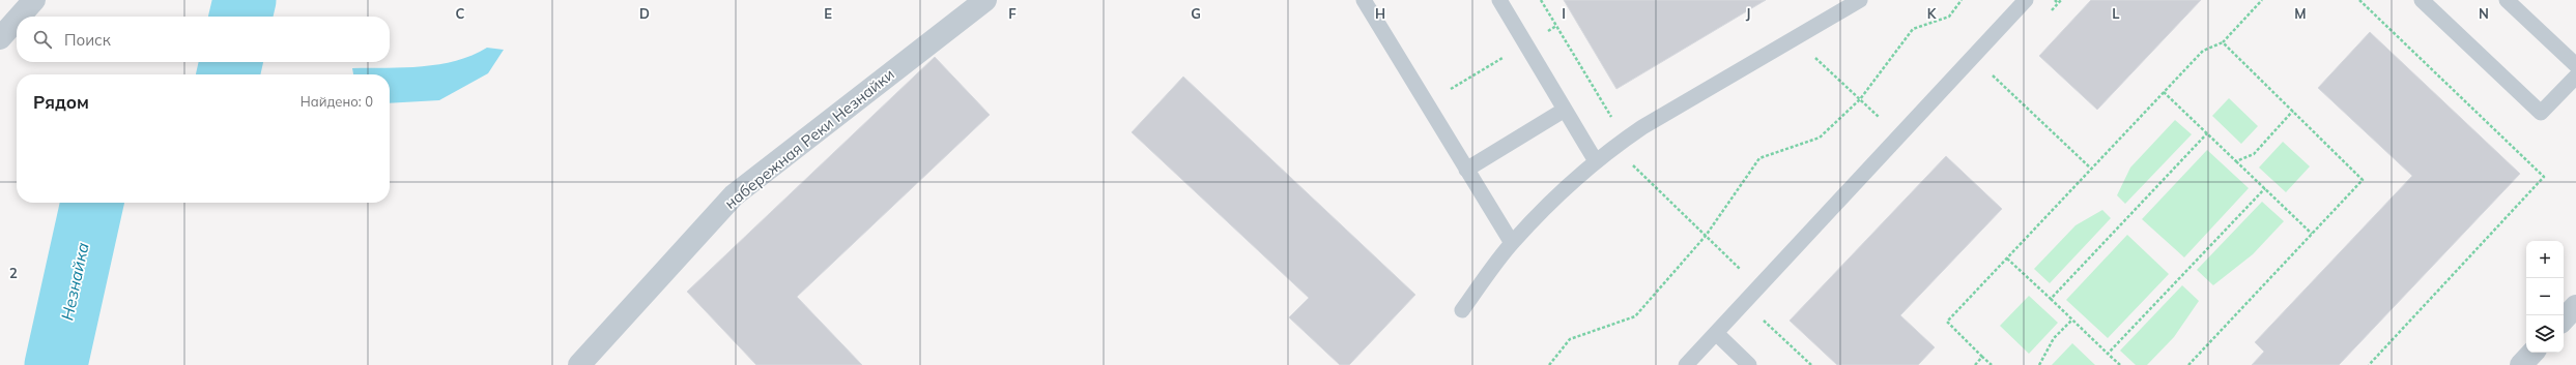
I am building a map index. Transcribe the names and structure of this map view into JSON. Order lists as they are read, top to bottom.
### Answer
{
  "streets": {
    "street": ["набережная Реки Незнайки"]
  },
  "water": ["Незнайка"],
  "page": {
    "search": "Поиск",
    "heading": ["Рядом", "Найдено: 0"],
    "map_buttons": ["+", "−"]
  },
  "grid": {
    "columns": [
      "C",
      "D",
      "E",
      "F",
      "G",
      "H",
      "I",
      "J",
      "K",
      "L",
      "M",
      "N"
    ],
    "rows": ["2"]
  }
}
